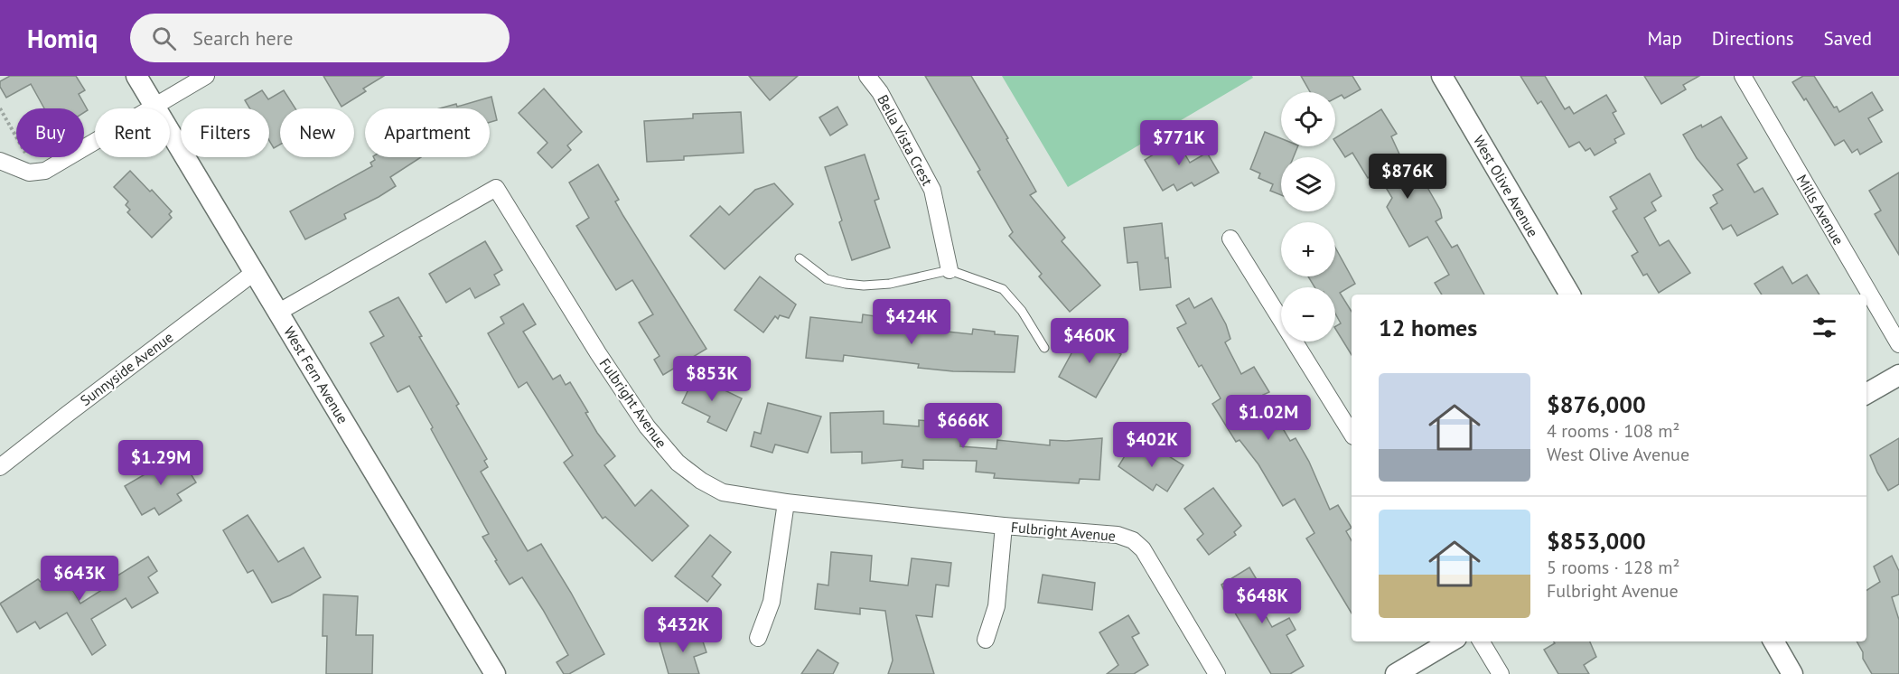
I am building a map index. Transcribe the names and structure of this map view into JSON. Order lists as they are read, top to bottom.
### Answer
{
  "streets": {
    "street": [
      "Bella Vista Crest",
      "West Olive Avenue",
      "Mills Avenue",
      "Sunnyside Avenue",
      "West Fern Avenue",
      "Fulbright Avenue"
    ]
  },
  "crossings": [
    ["Sunnyside Avenue", "West Fern Avenue"],
    ["West Fern Avenue", "Fulbright Avenue"]
  ],
  "page": {
    "header": "Homiq",
    "search": "Search here",
    "nav": ["Map", "Directions", "Saved"],
    "map_buttons": ["+", "−"],
    "chip": [
      "Buy",
      "Rent",
      "Filters",
      "New",
      "Apartment"
    ],
    "price": [
      "$771K",
      "$876K",
      "$424K",
      "$460K",
      "$853K",
      "$1.02M",
      "$666K",
      "$402K",
      "$1.29M",
      "$643K",
      "$648K",
      "$432K"
    ],
    "heading": "12 homes",
    "list": [
      {
        "name": "$876,000",
        "note": "4 rooms · 108 m² · West Olive Avenue"
      },
      {
        "name": "$853,000",
        "note": "5 rooms · 128 m² · Fulbright Avenue"
      }
    ]
  }
}
